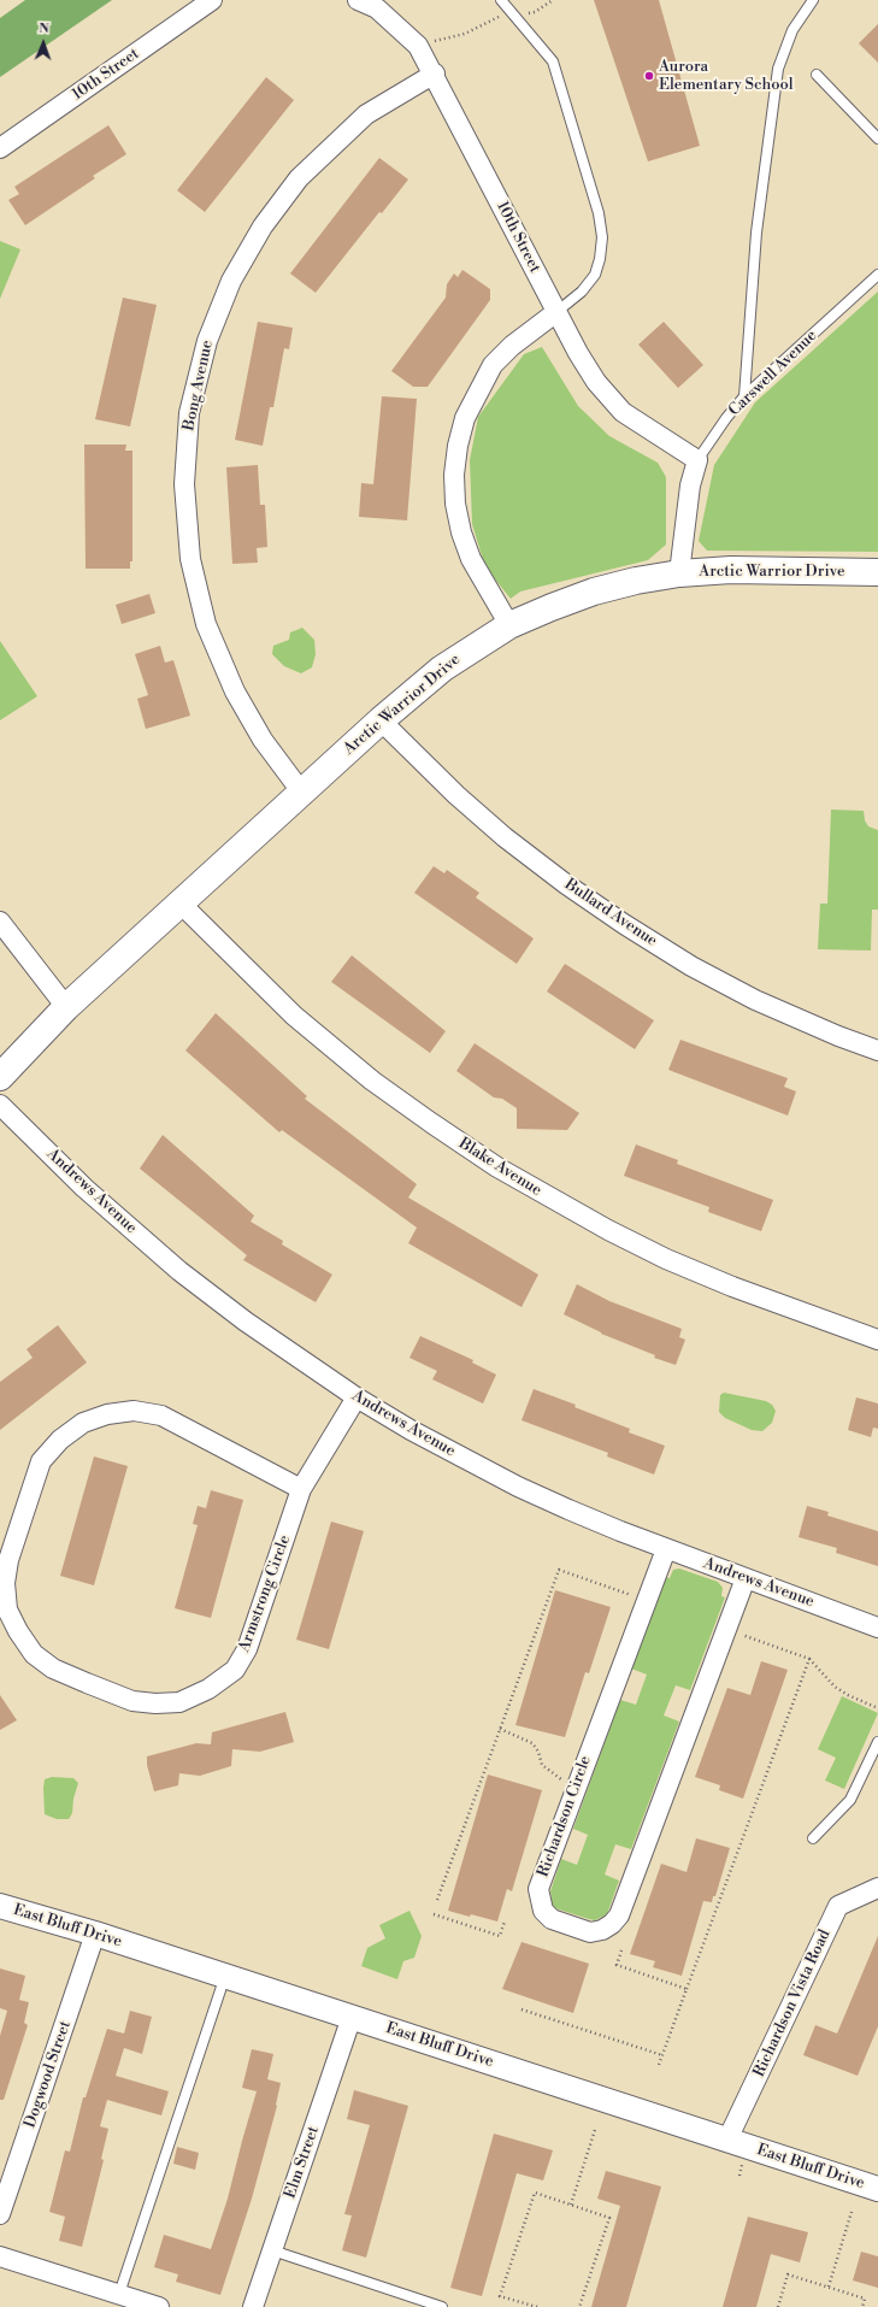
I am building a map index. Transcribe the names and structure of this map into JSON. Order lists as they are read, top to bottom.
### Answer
{
  "streets": {
    "main road": ["Arctic Warrior Drive"],
    "street": [
      "10th Street",
      "Carswell Avenue",
      "Bong Avenue",
      "Bullard Avenue",
      "Blake Avenue",
      "Andrews Avenue",
      "Armstrong Circle",
      "Richardson Circle",
      "East Bluff Drive",
      "Richardson Vista Road",
      "Dogwood Street",
      "Elm Street"
    ]
  },
  "crossings": [
    ["10th Street", "Carswell Avenue"],
    ["10th Street", "Bong Avenue"],
    ["Carswell Avenue", "Arctic Warrior Drive"],
    ["Bong Avenue", "Arctic Warrior Drive"],
    ["Arctic Warrior Drive", "Bullard Avenue"],
    ["Arctic Warrior Drive", "Blake Avenue"],
    ["Andrews Avenue", "Armstrong Circle"],
    ["Andrews Avenue", "Richardson Circle"],
    ["East Bluff Drive", "Richardson Vista Road"],
    ["East Bluff Drive", "Dogwood Street"],
    ["East Bluff Drive", "Elm Street"]
  ],
  "places": ["Aurora Elementary School"],
  "north": "top"
}
